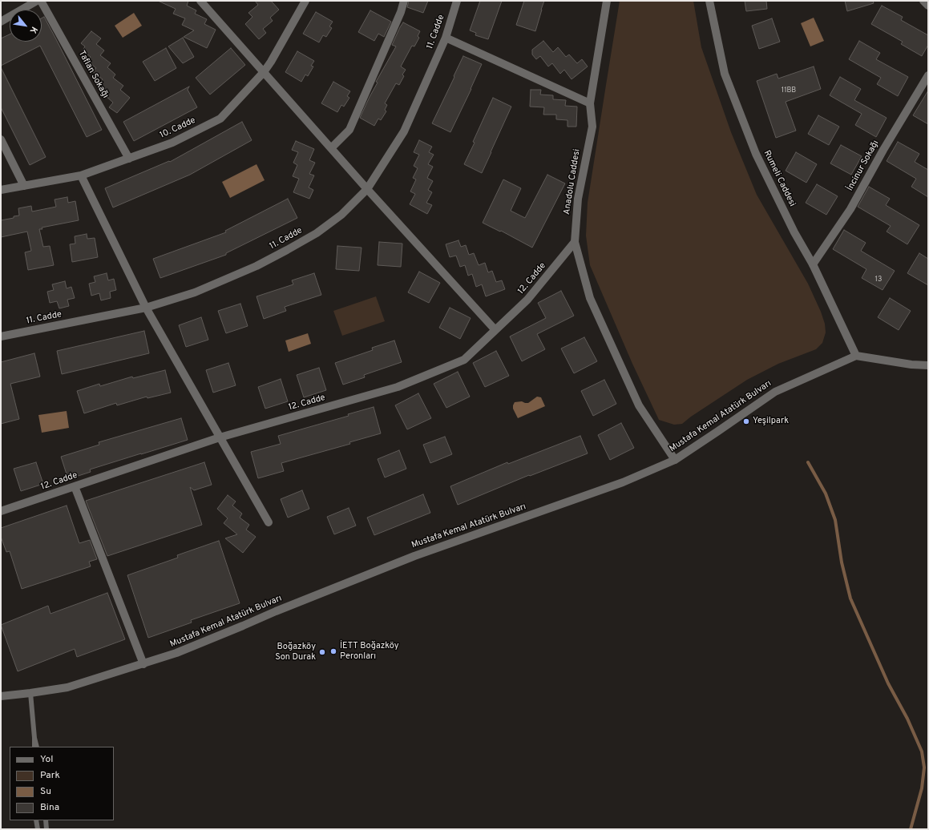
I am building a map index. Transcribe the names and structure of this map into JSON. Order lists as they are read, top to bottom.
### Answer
{
  "streets": {
    "street": [
      "11. Cadde",
      "Taflan Sokağı",
      "10. Cadde",
      "İncinur Sokağı",
      "Rumeli Caddesi",
      "Anadolu Caddesi",
      "12. Cadde",
      "Mustafa Kemal Atatürk Bulvarı"
    ]
  },
  "crossings": [
    ["Taflan Sokağı", "10. Cadde"],
    ["İncinur Sokağı", "Rumeli Caddesi"],
    ["Rumeli Caddesi", "Mustafa Kemal Atatürk Bulvarı"],
    ["Anadolu Caddesi", "12. Cadde"],
    ["Anadolu Caddesi", "Mustafa Kemal Atatürk Bulvarı"]
  ],
  "places": ["Yeşilpark", "İETT Boğazköy Peronları", "Boğazköy Son Durak"],
  "house_numbers": ["11BB", "13"],
  "legend": [
    "Yol",
    "Park",
    "Su",
    "Bina"
  ],
  "north": "bottom right"
}
